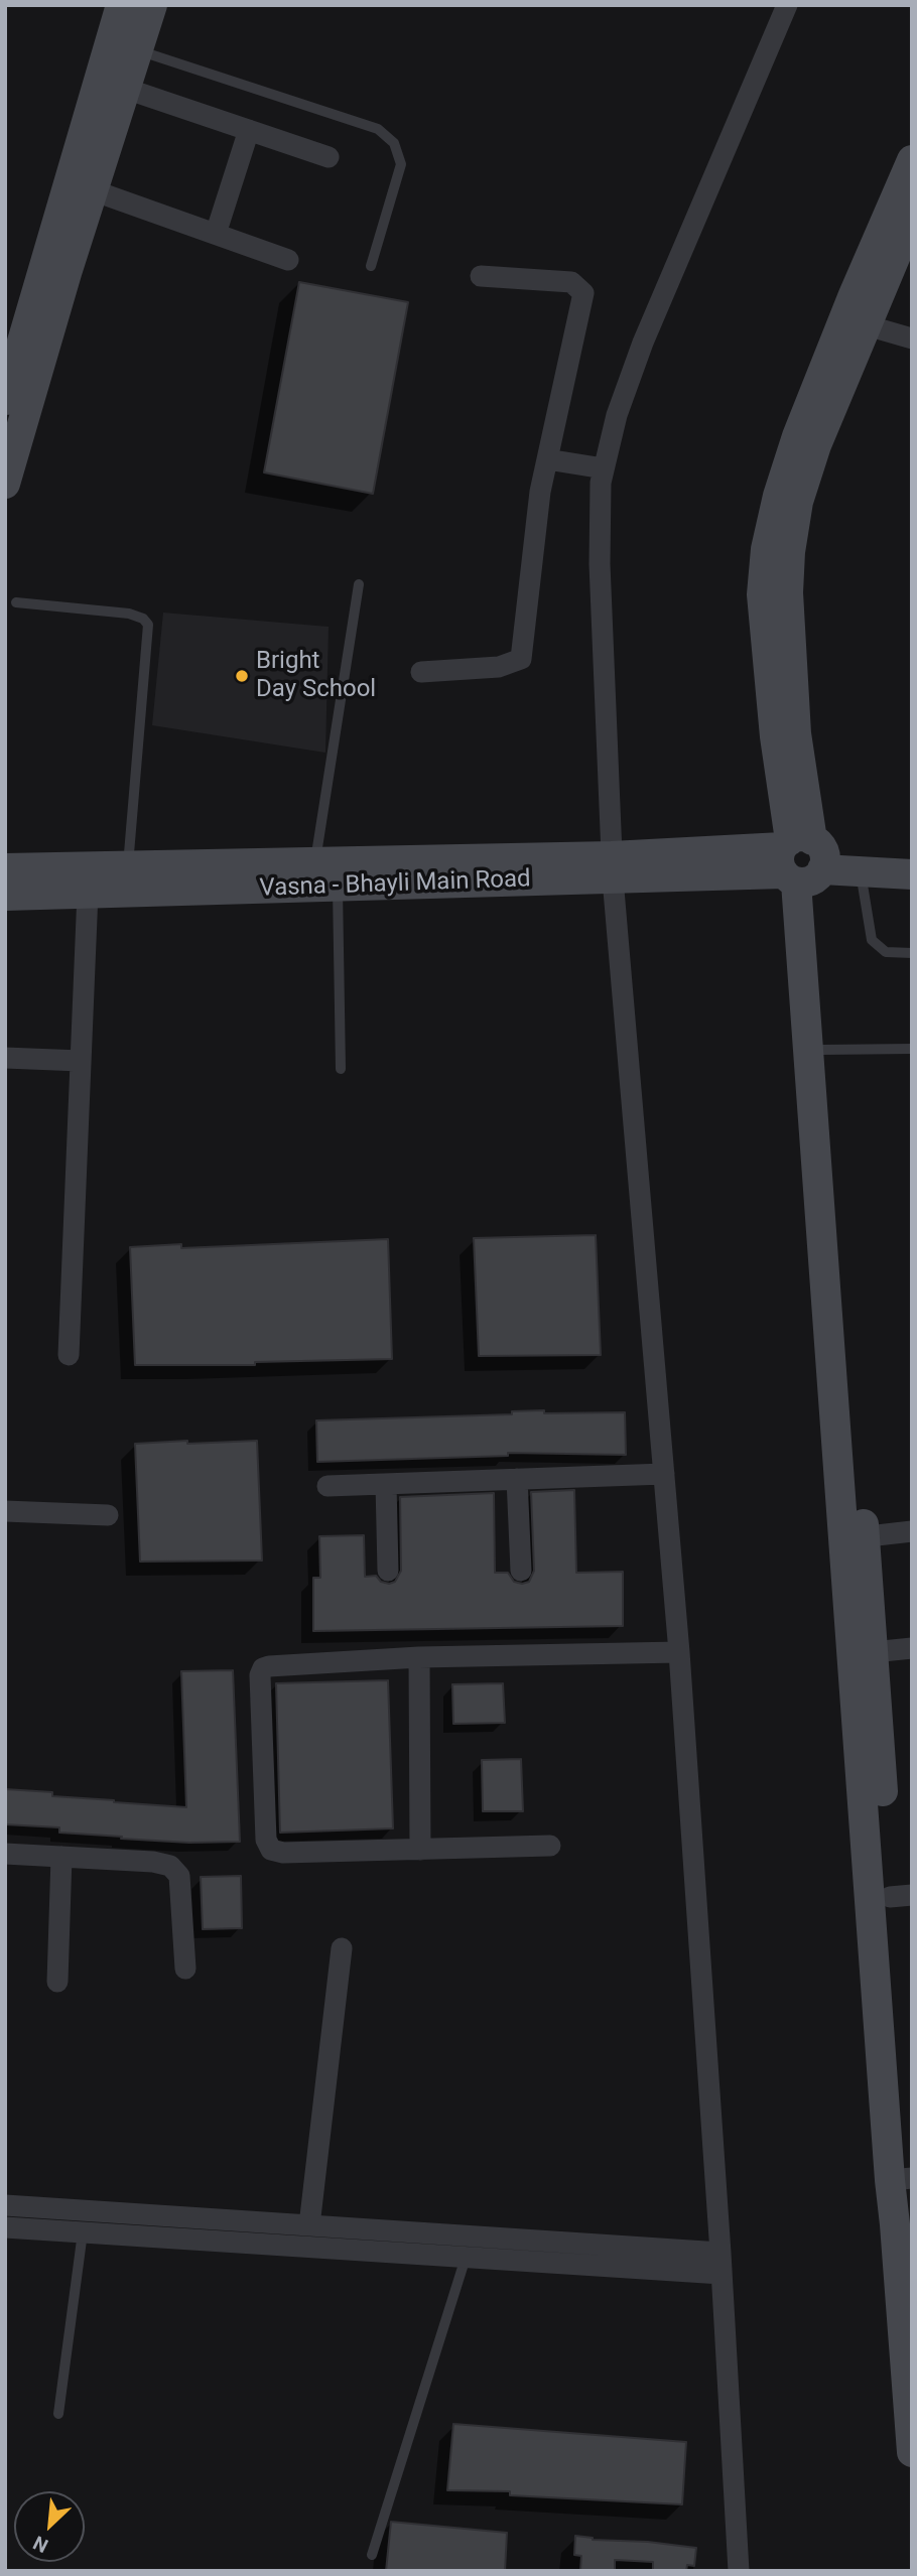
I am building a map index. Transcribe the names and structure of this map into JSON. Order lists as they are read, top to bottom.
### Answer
{
  "streets": {
    "main road": ["Vasna - Bhayli Main Road"]
  },
  "places": ["Bright Day School"],
  "north": "bottom left"
}
